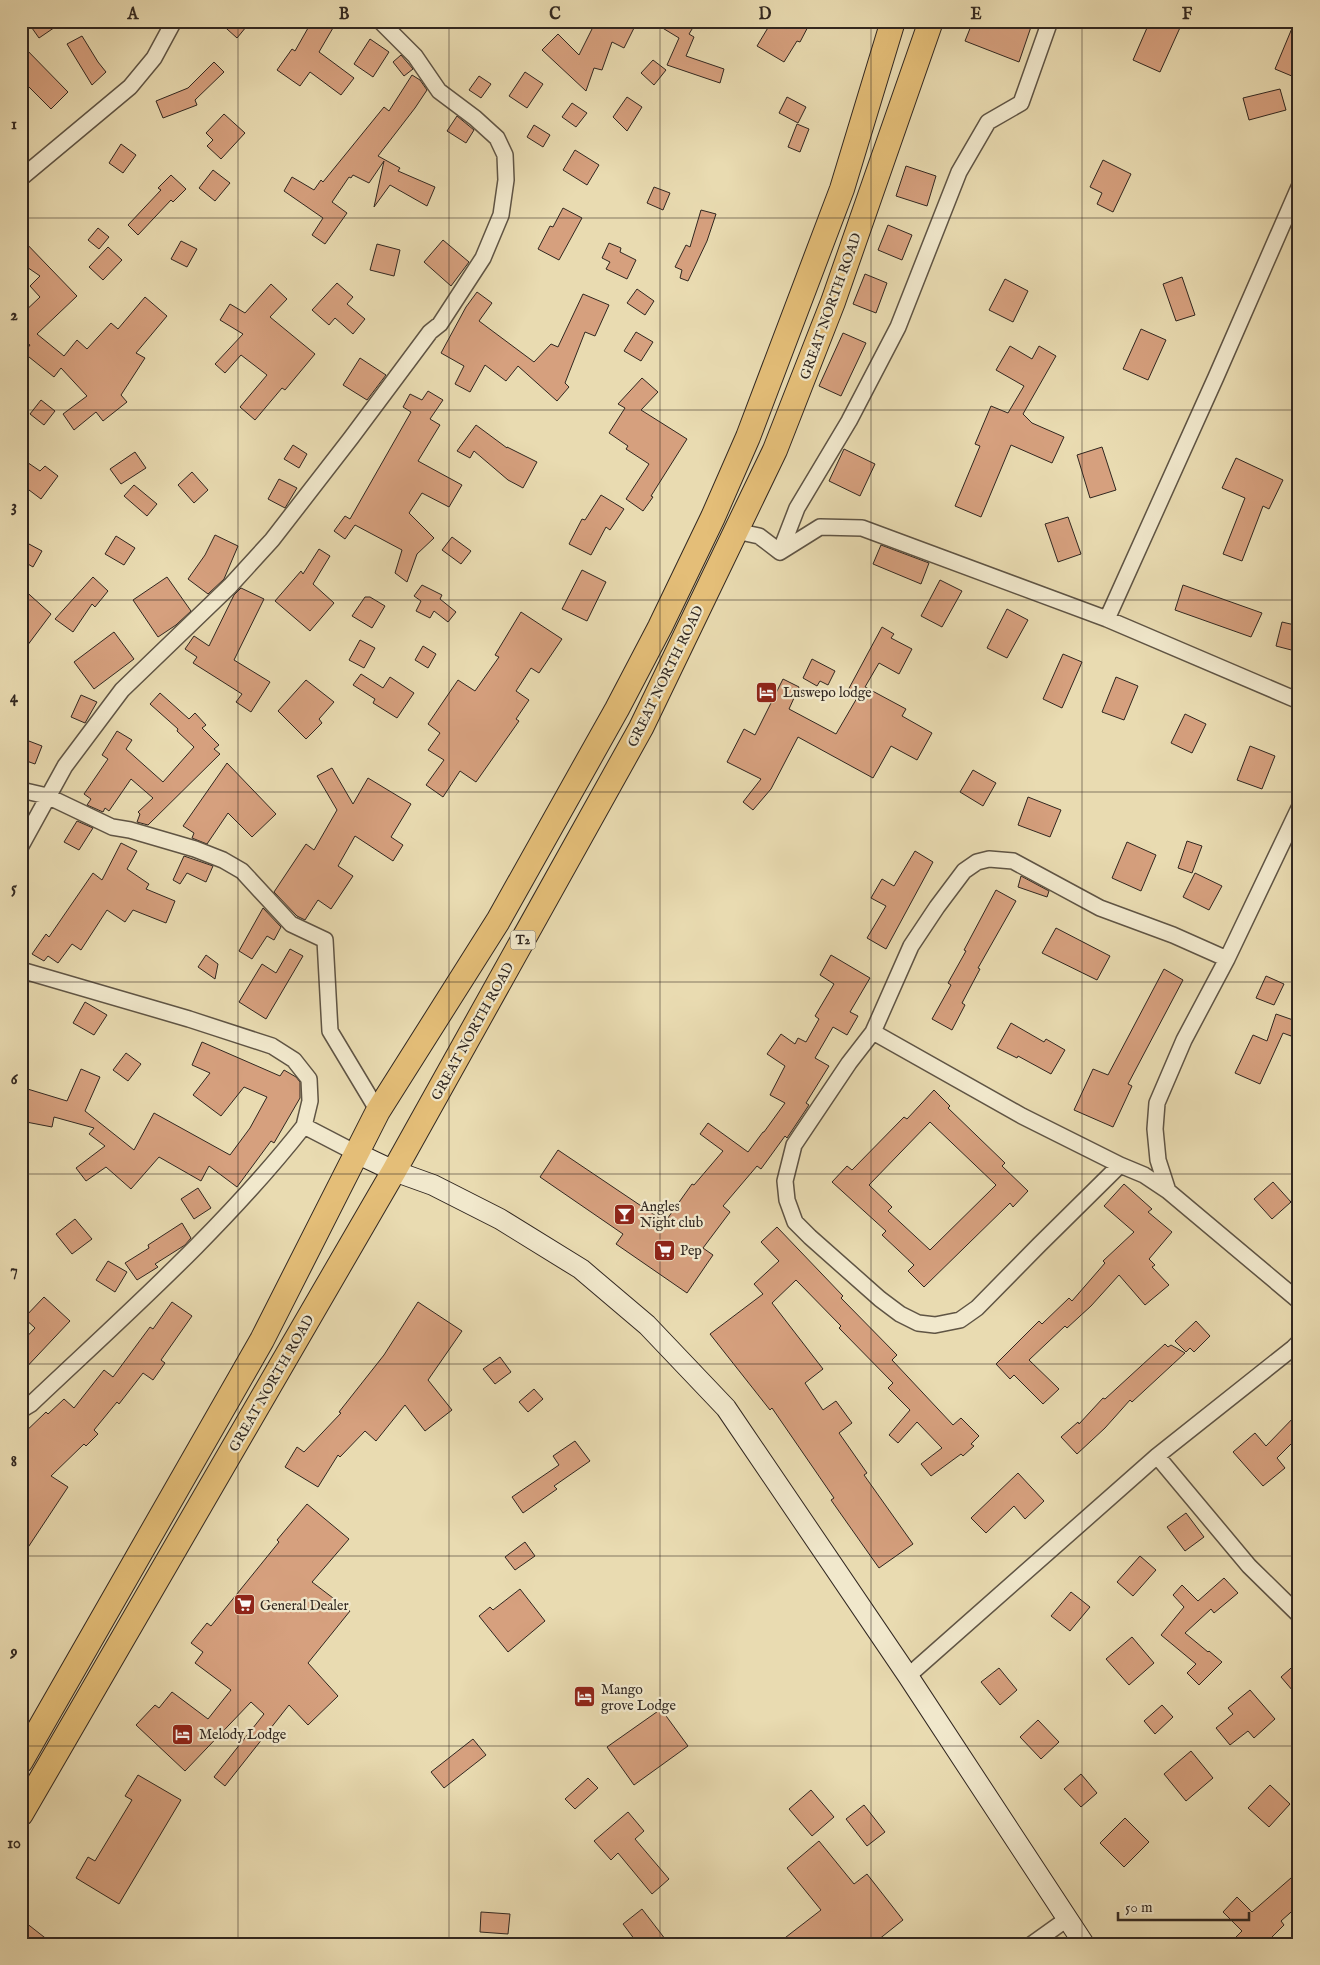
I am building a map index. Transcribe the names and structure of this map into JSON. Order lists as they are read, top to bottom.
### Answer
{
  "streets": {
    "highway": ["GREAT NORTH ROAD", "T2"]
  },
  "places": {
    "hotel": ["Luswepo lodge", "Mango grove Lodge", "Melody Lodge"],
    "bar": ["Angles Night club"],
    "supermarket": ["Pep", "General Dealer"]
  },
  "scale_bar": "50 m",
  "grid": {
    "columns": [
      "A",
      "B",
      "C",
      "D",
      "E",
      "F"
    ],
    "rows": [
      "1",
      "2",
      "3",
      "4",
      "5",
      "6",
      "7",
      "8",
      "9",
      "10"
    ]
  }
}
